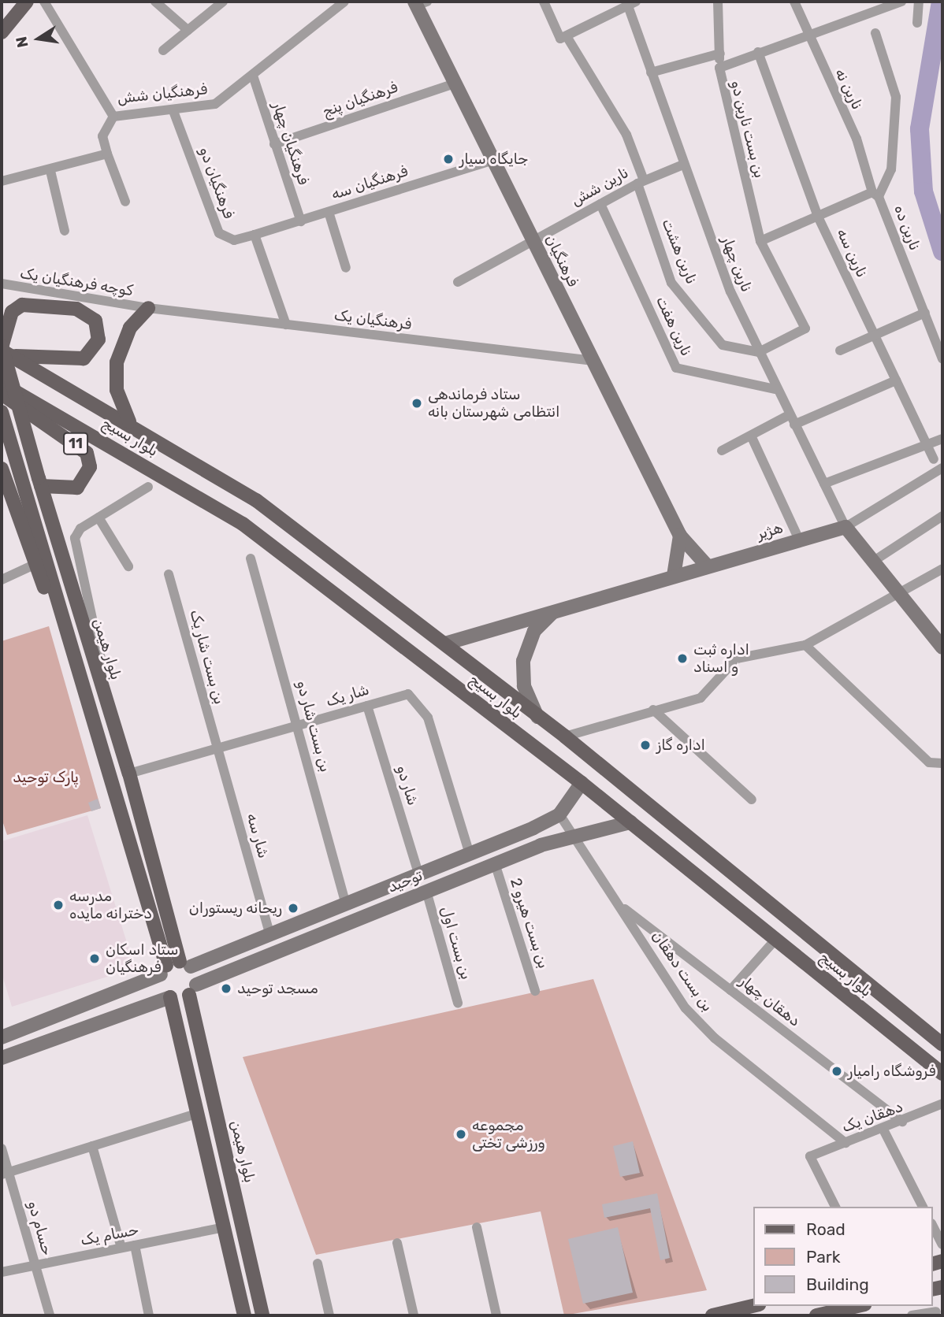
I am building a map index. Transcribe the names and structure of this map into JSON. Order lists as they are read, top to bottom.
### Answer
{
  "streets": {
    "main road": [
      "فرهنگیان",
      "بلوار بسیج",
      "11",
      "هژیر",
      "بلوار هیمن",
      "توحید"
    ],
    "street": [
      "نارین نه",
      "فرهنگیان شش",
      "فرهنگیان پنج",
      "بن بست نارین دو",
      "فرهنگیان چهار",
      "فرهنگیان دو",
      "فرهنگیان سه",
      "نارین شش",
      "نارین ده",
      "نارین هشت",
      "نارین سه",
      "نارین چهار",
      "کوچه فرهنگیان یک",
      "فرهنگیان یک",
      "نارین هفت",
      "بن بست شار یک",
      "شار یک",
      "بن بست شار دو",
      "شار دو",
      "شار سه",
      "بن بست هیرو 2",
      "بن بست اول",
      "بن بست دهقان",
      "دهقان چهار",
      "دهقان یک",
      "حسام دو",
      "حسام یک"
    ]
  },
  "crossings": [
    ["نارین نه", "بن بست نارین دو"],
    ["نارین نه", "نارین ده"],
    ["فرهنگیان شش", "فرهنگیان چهار"],
    ["فرهنگیان شش", "فرهنگیان دو"],
    ["فرهنگیان پنج", "فرهنگیان چهار"],
    ["فرهنگیان پنج", "فرهنگیان"],
    ["بن بست نارین دو", "نارین هشت"],
    ["بن بست نارین دو", "نارین سه"],
    ["بن بست نارین دو", "نارین چهار"],
    ["فرهنگیان چهار", "فرهنگیان سه"],
    ["فرهنگیان دو", "فرهنگیان سه"],
    ["فرهنگیان سه", "فرهنگیان"],
    ["نارین شش", "نارین هشت"],
    ["نارین شش", "فرهنگیان"],
    ["نارین شش", "نارین چهار"],
    ["نارین شش", "نارین هفت"],
    ["نارین هشت", "نارین چهار"],
    ["فرهنگیان", "فرهنگیان یک"],
    ["فرهنگیان", "هژیر"],
    ["نارین چهار", "نارین هفت"],
    ["نارین چهار", "هژیر"],
    ["کوچه فرهنگیان یک", "فرهنگیان یک"],
    ["بلوار بسیج", "هژیر"],
    ["بلوار بسیج", "بلوار هیمن"],
    ["بلوار بسیج", "توحید"],
    ["11", "بلوار هیمن"],
    ["بلوار هیمن", "شار یک"],
    ["بلوار هیمن", "توحید"],
    ["بن بست شار یک", "شار یک"],
    ["بن بست شار یک", "شار سه"],
    ["شار یک", "بن بست شار دو"],
    ["شار یک", "شار دو"],
    ["شار یک", "شار سه"],
    ["شار یک", "توحید"],
    ["بن بست شار دو", "توحید"],
    ["شار دو", "توحید"],
    ["شار سه", "توحید"],
    ["توحید", "بن بست هیرو 2"],
    ["توحید", "بن بست اول"],
    ["توحید", "بن بست دهقان"],
    ["بن بست دهقان", "دهقان چهار"],
    ["بن بست دهقان", "دهقان یک"],
    ["دهقان چهار", "دهقان یک"],
    ["حسام دو", "حسام یک"]
  ],
  "parks": ["پارک توحید"],
  "places": [
    "جایگاه سیار",
    "ستاد فرماندهی انتظامی شهرستان بانه",
    "اداره ثبت و اسناد",
    "اداره گاز",
    "مدرسه دخترانه مایده",
    "ریحانە ریستوران",
    "ستاد اسکان فرهنگیان",
    "مسجد توحید",
    "فروشگاه رامیار",
    "مجموعه ورزشی تختی"
  ],
  "legend": ["Road", "Park", "Building"],
  "north": "left"
}
